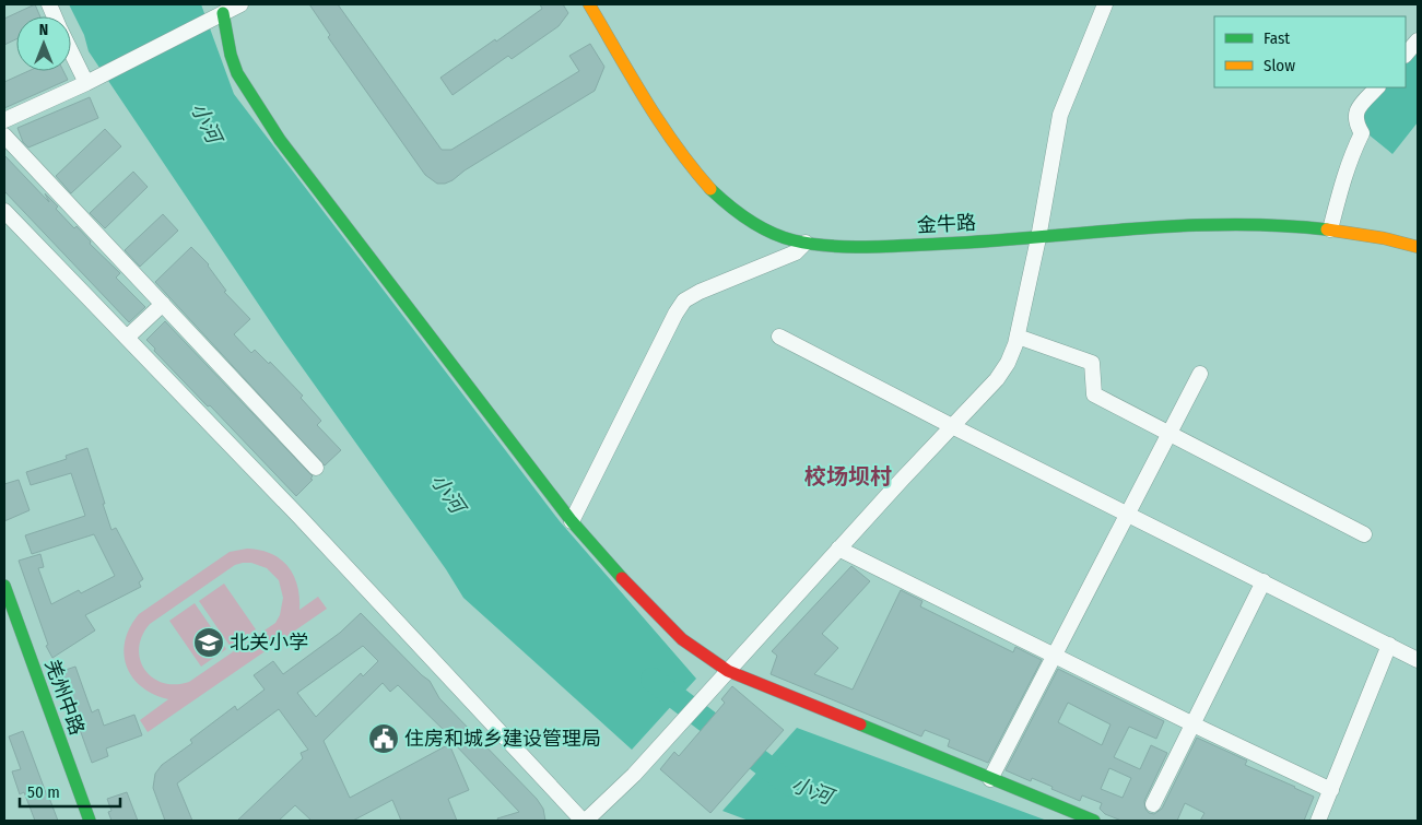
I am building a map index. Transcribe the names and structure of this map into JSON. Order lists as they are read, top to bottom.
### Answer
{
  "streets": {
    "main road": ["金牛路", "羌州中路"]
  },
  "districts": ["校场坝村"],
  "water": ["小河"],
  "places": {
    "school or university": ["北关小学"],
    "public building": ["住房和城乡建设管理局"]
  },
  "legend": ["Fast", "Slow"],
  "scale_bar": "50 m",
  "north": "top"
}
